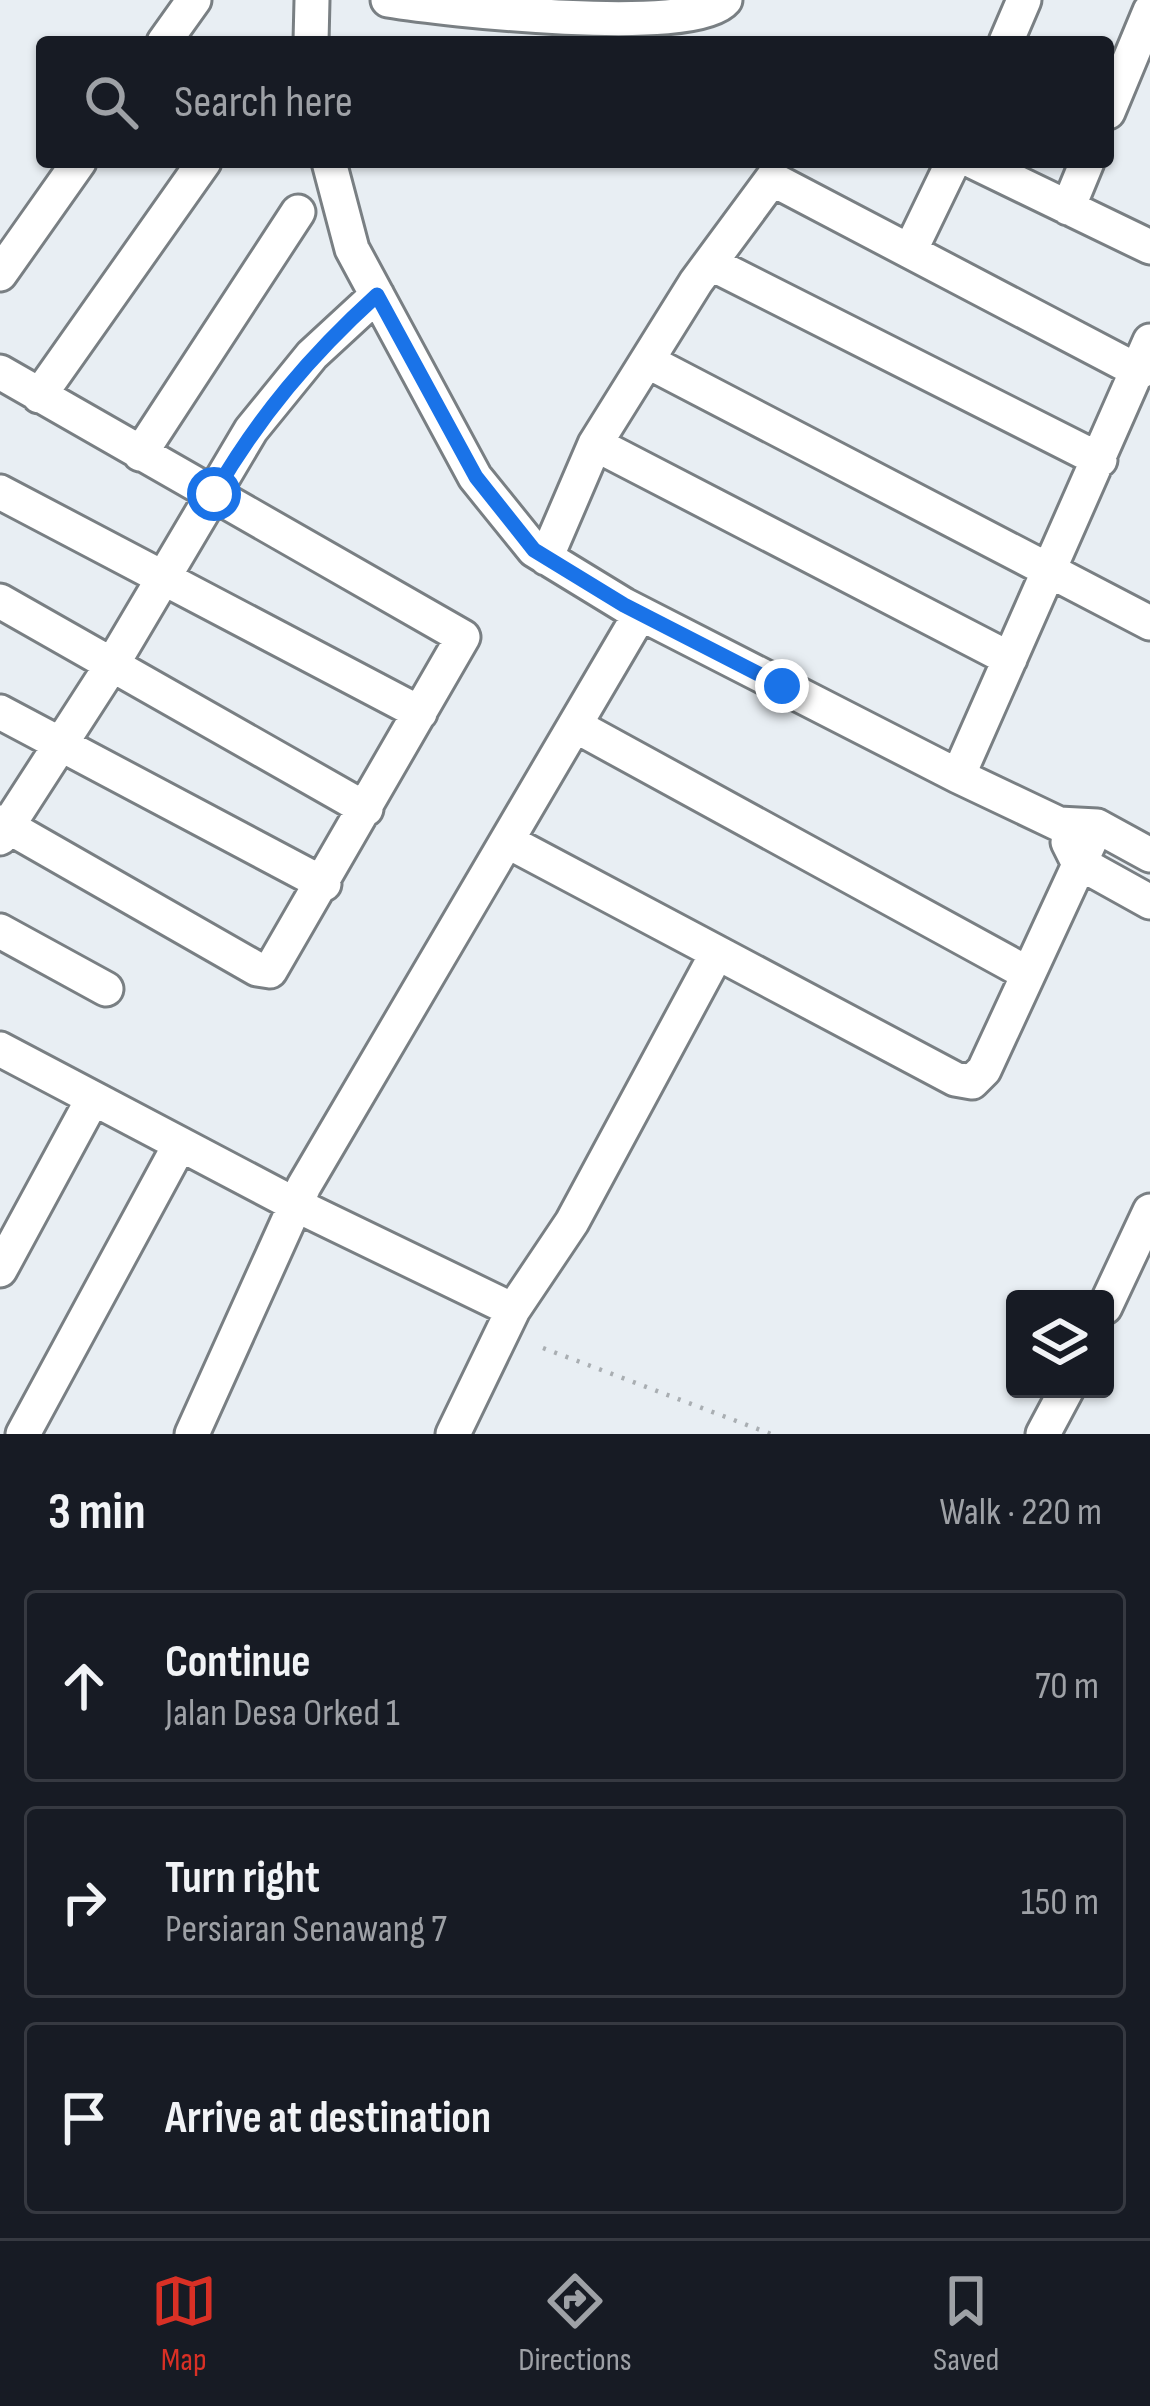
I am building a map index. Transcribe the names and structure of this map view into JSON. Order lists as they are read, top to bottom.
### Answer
{
  "page": {
    "search": "Search here",
    "heading": ["3 min", "Walk · 220 m"],
    "list": [
      ["Continue", "Jalan Desa Orked 1", "70 m"],
      ["Turn right", "Persiaran Senawang 7", "150 m"],
      "Arrive at destination"
    ],
    "nav": ["Map", "Directions", "Saved"]
  }
}
